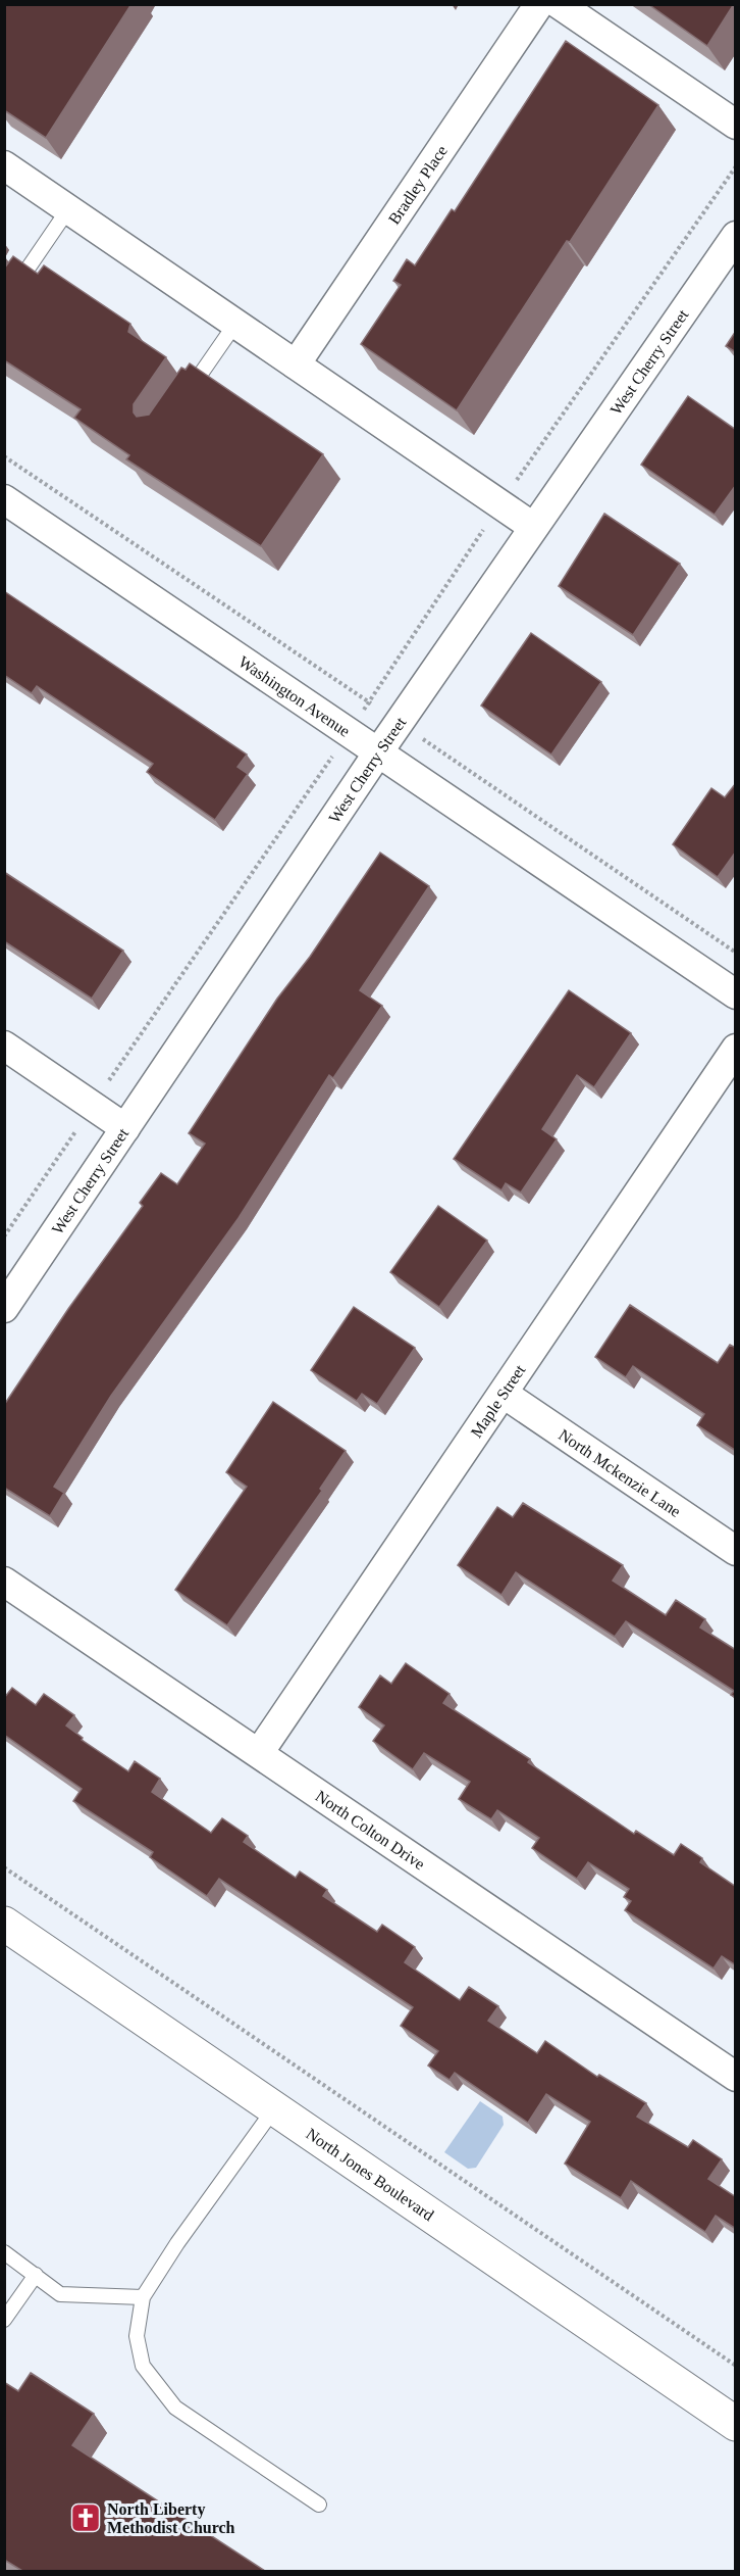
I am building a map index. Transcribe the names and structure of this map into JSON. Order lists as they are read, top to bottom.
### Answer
{
  "streets": {
    "street": [
      "Bradley Place",
      "West Cherry Street",
      "Washington Avenue",
      "Maple Street",
      "North Mckenzie Lane",
      "North Colton Drive",
      "North Jones Boulevard"
    ]
  },
  "crossings": [
    ["West Cherry Street", "Washington Avenue"],
    ["Maple Street", "North Mckenzie Lane"],
    ["Maple Street", "North Colton Drive"]
  ],
  "places": {
    "church": ["North Liberty Methodist Church"]
  }
}
